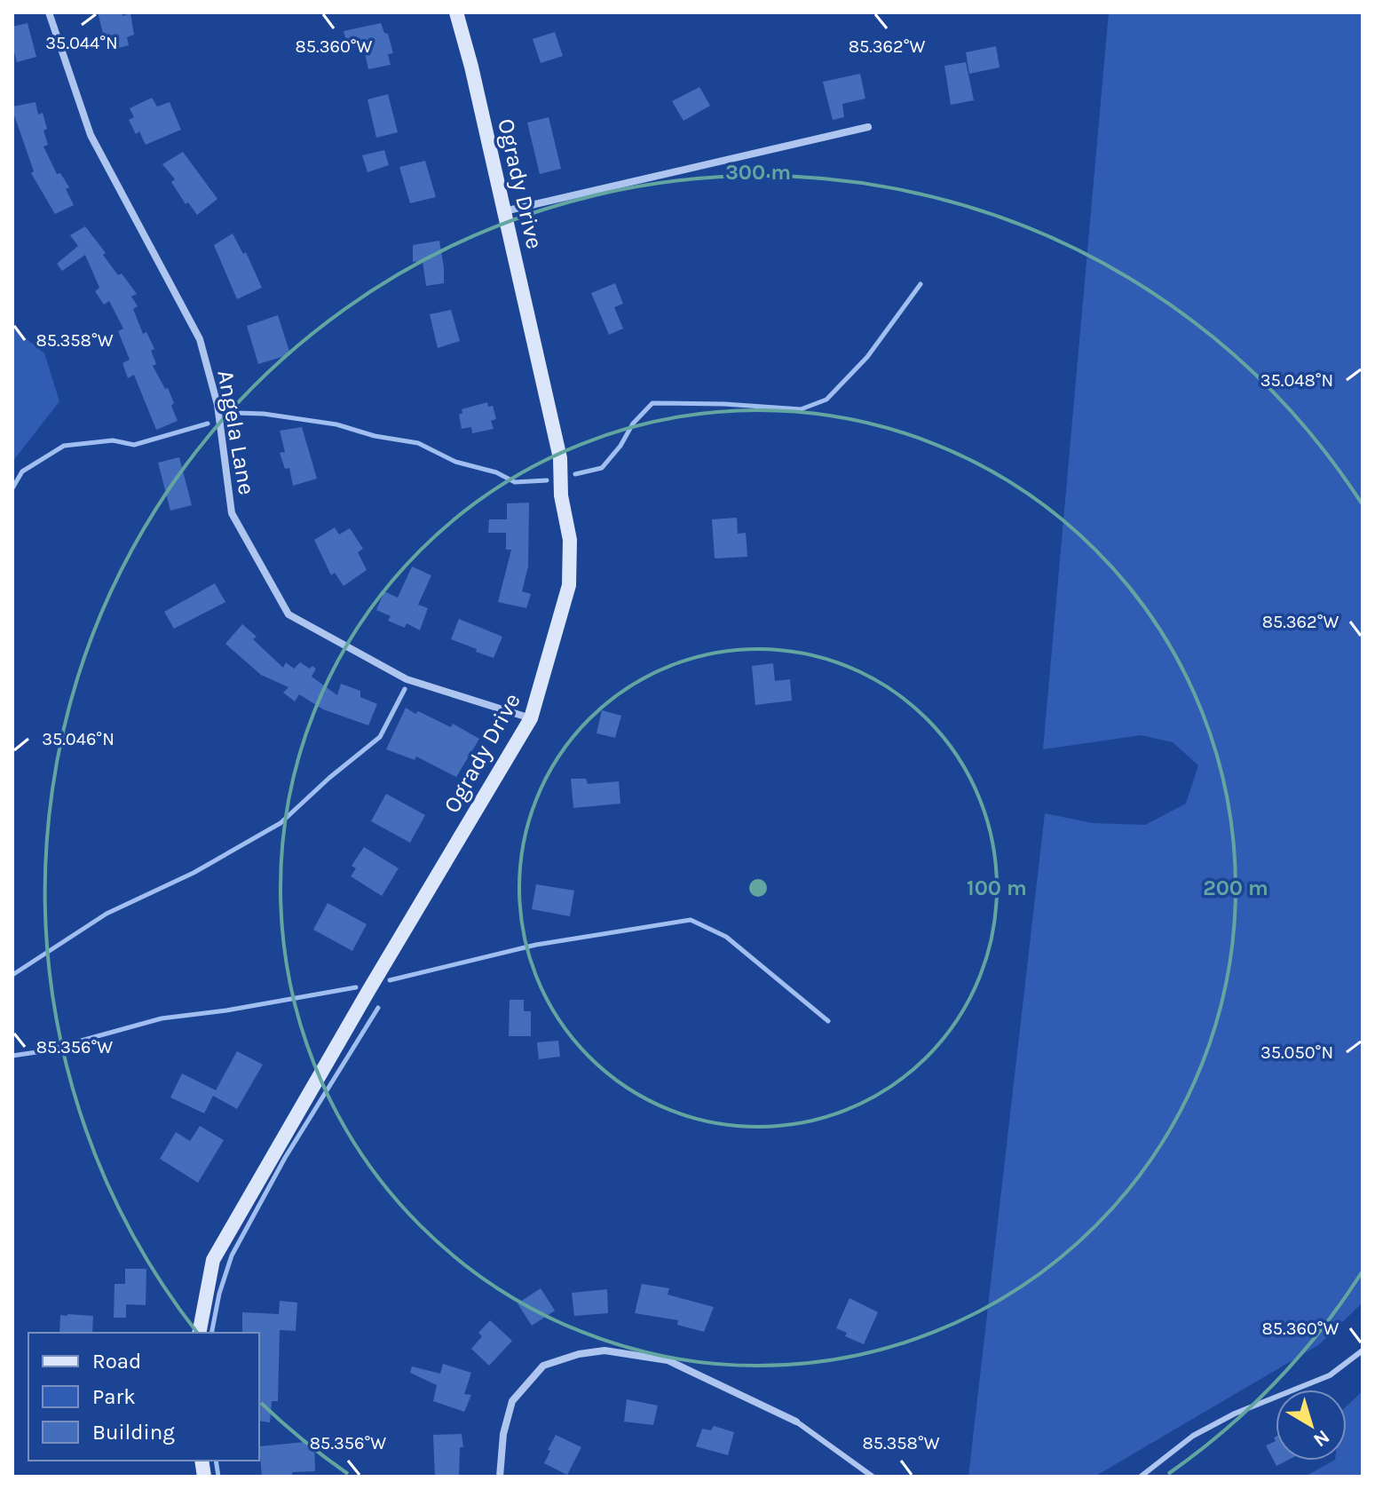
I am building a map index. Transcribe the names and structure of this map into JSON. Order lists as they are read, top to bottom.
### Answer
{
  "streets": {
    "street": ["Ogrady Drive", "Angela Lane"]
  },
  "crossings": [
    ["Ogrady Drive", "Angela Lane"]
  ],
  "legend": ["Road", "Park", "Building"],
  "north": "bottom right",
  "coordinates": [
    "35.044°N",
    "85.360°W",
    "85.362°W",
    "85.358°W",
    "35.048°N",
    "35.046°N",
    "85.356°W",
    "35.050°N"
  ],
  "rings": ["300 m", "100 m", "200 m"]
}
